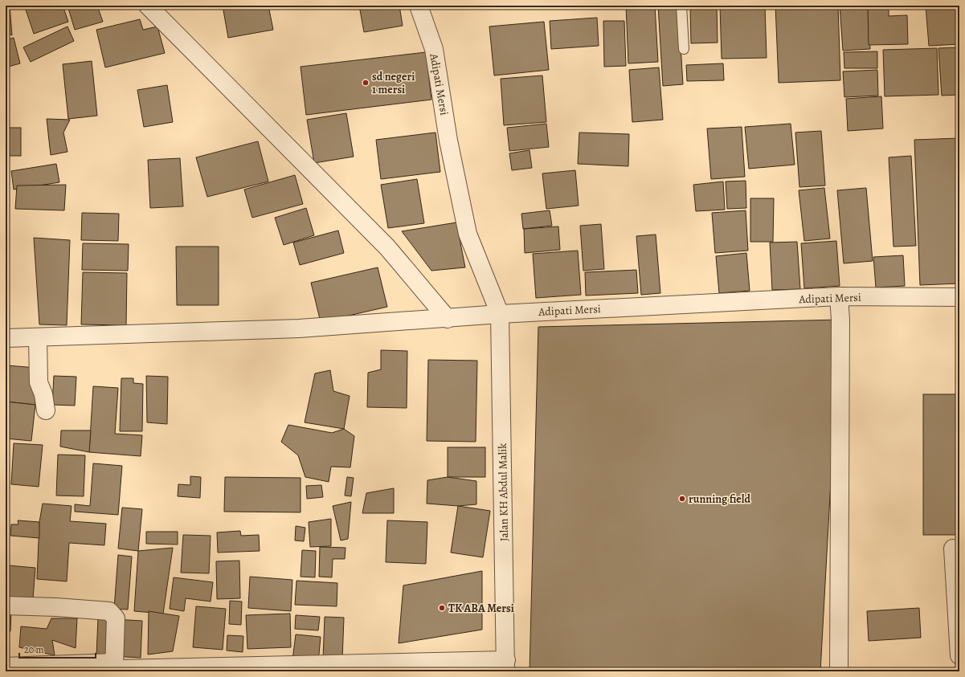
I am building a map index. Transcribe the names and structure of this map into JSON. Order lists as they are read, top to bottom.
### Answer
{
  "streets": {
    "street": ["Adipati Mersi", "Jalan KH Abdul Malik"]
  },
  "crossings": [
    ["Adipati Mersi", "Jalan KH Abdul Malik"]
  ],
  "places": ["sd negeri 1 mersi", "running field", "TK ABA Mersi"],
  "scale_bar": "20 m"
}
